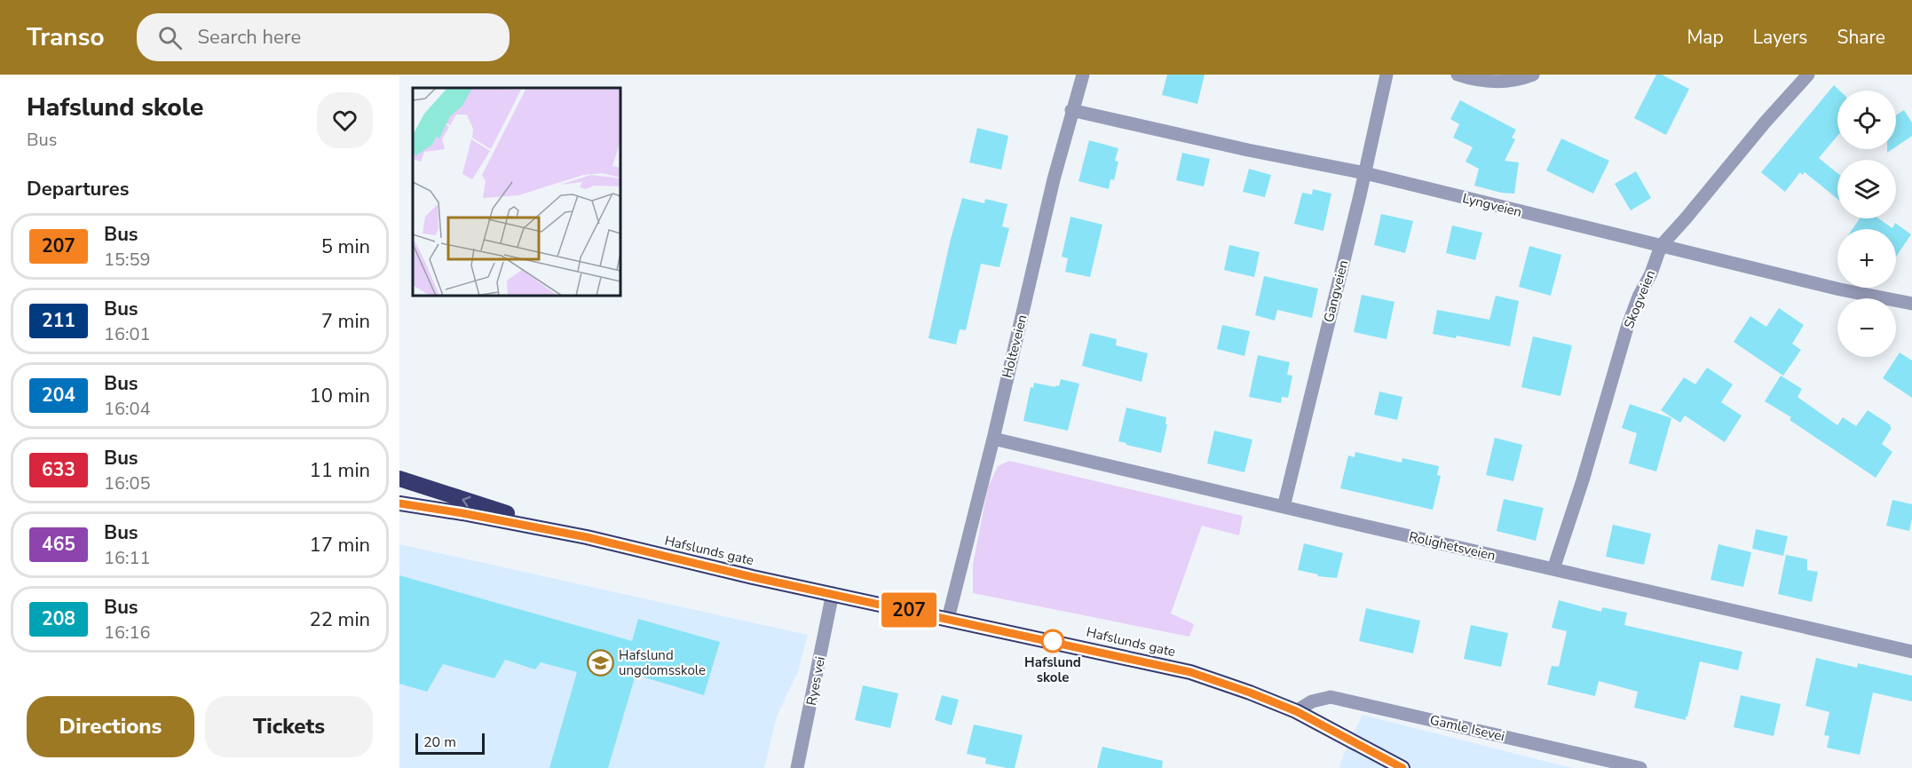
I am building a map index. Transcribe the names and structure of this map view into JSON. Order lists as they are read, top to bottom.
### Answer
{
  "streets": {
    "highway": ["Hafslunds gate"],
    "street": [
      "Lyngveien",
      "Gangveien",
      "Skogveien",
      "Holteveien",
      "Rolighetsveien",
      "Ryes vei",
      "Gamle Isevei"
    ]
  },
  "crossings": [
    ["Lyngveien", "Gangveien"],
    ["Lyngveien", "Skogveien"],
    ["Lyngveien", "Holteveien"],
    ["Gangveien", "Rolighetsveien"],
    ["Skogveien", "Rolighetsveien"],
    ["Holteveien", "Rolighetsveien"],
    ["Holteveien", "Hafslunds gate"],
    ["Hafslunds gate", "Ryes vei"],
    ["Hafslunds gate", "Gamle Isevei"]
  ],
  "places": {
    "other": ["Hafslund skole"],
    "school or university": ["Hafslund ungdomsskole"]
  },
  "lines": ["bus line 207"],
  "scale_bar": "20 m",
  "page": {
    "header": "Transo",
    "search": "Search here",
    "nav": ["Map", "Layers", "Share"],
    "heading": [
      ["Hafslund skole", "Bus"],
      "Departures"
    ],
    "on_map": "207",
    "map_buttons": ["+", "−"],
    "list": [
      {
        "mark": "207",
        "name": "Bus",
        "note": "15:59",
        "value": "5 min"
      },
      {
        "mark": "211",
        "name": "Bus",
        "note": "16:01",
        "value": "7 min"
      },
      {
        "mark": "204",
        "name": "Bus",
        "note": "16:04",
        "value": "10 min"
      },
      {
        "mark": "633",
        "name": "Bus",
        "note": "16:05",
        "value": "11 min"
      },
      {
        "mark": "465",
        "name": "Bus",
        "note": "16:11",
        "value": "17 min"
      },
      {
        "mark": "208",
        "name": "Bus",
        "note": "16:16",
        "value": "22 min"
      }
    ],
    "buttons": ["Directions", "Tickets"],
    "scale": "20 m"
  }
}
